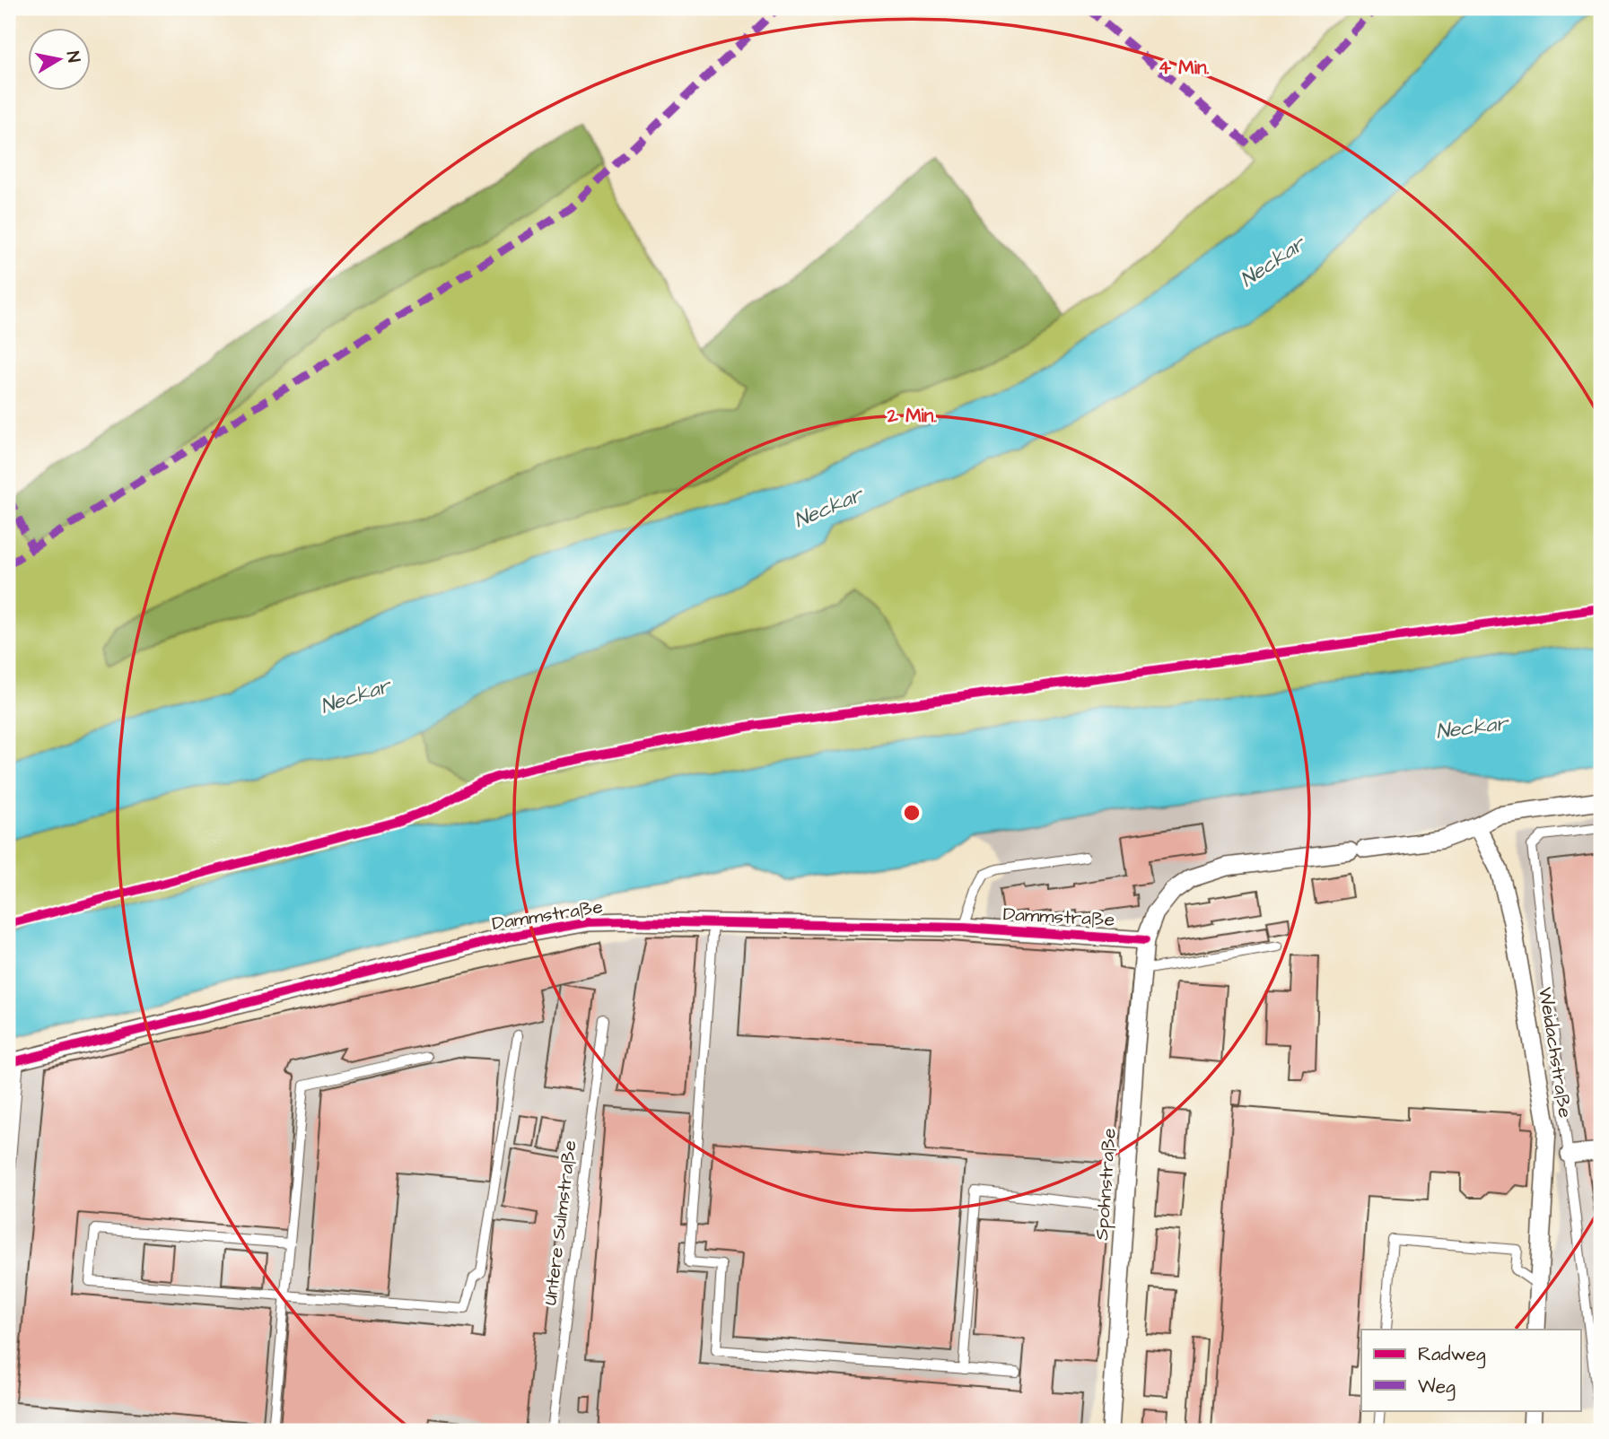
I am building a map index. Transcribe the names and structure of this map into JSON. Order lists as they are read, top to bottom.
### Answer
{
  "streets": {
    "street": ["Dammstraße", "Weidachstraße", "Spohnstraße"],
    "lane": ["Untere Sulmstraße"]
  },
  "crossings": [
    ["Dammstraße", "Spohnstraße"]
  ],
  "water": ["Neckar"],
  "legend": ["Radweg", "Weg"],
  "north": "right",
  "rings": ["4 Min.", "2 Min."]
}
